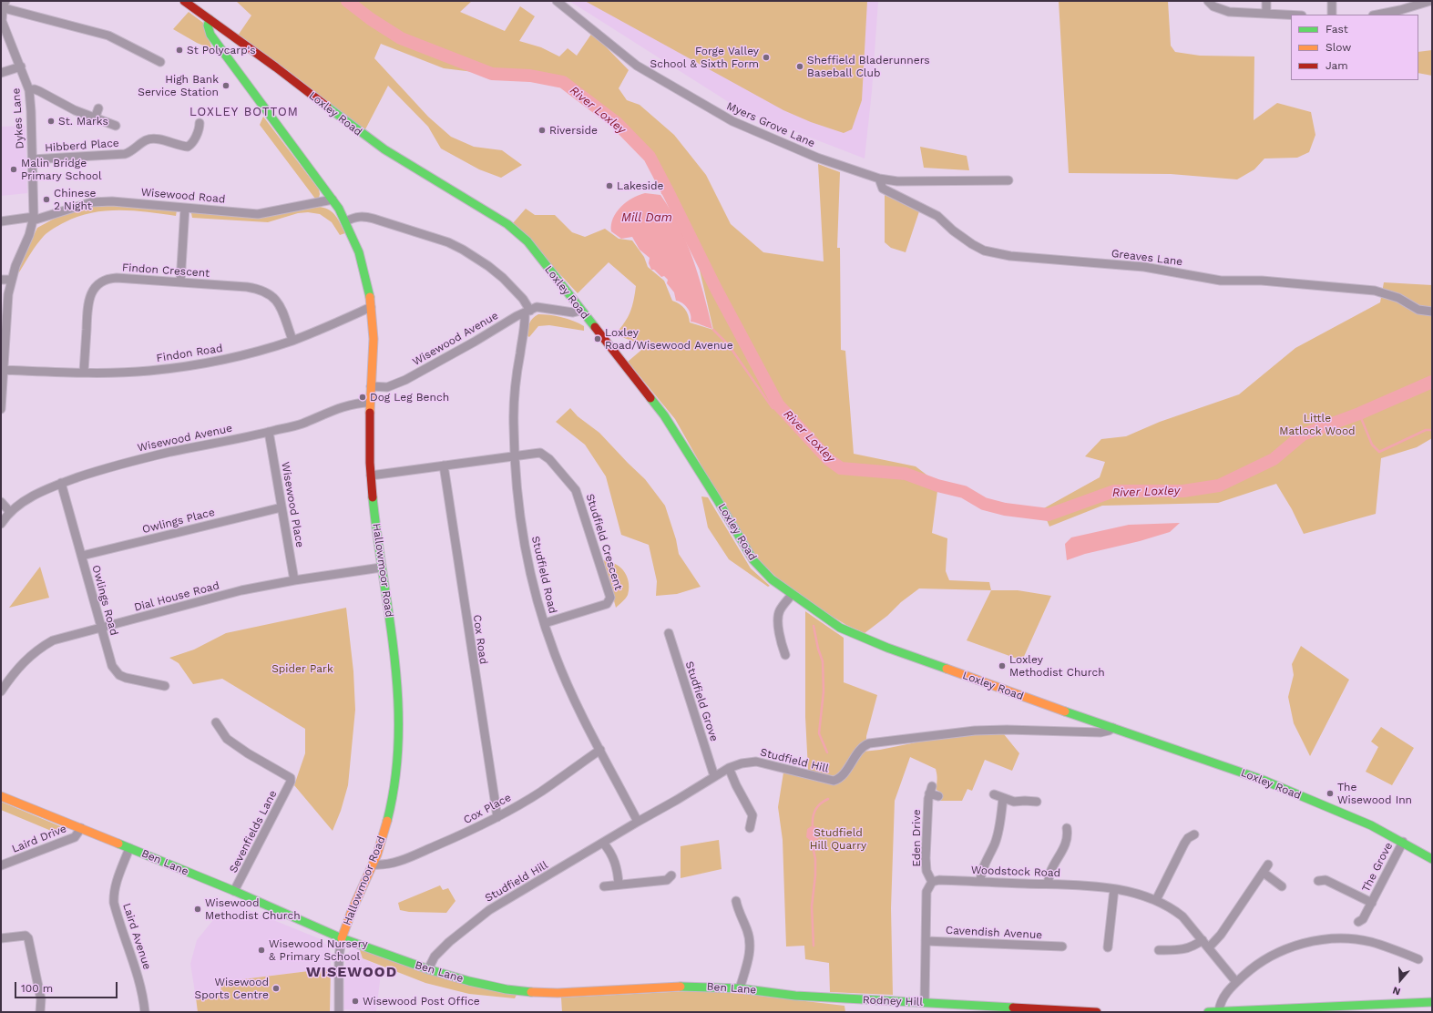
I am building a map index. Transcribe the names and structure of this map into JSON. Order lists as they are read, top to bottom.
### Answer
{
  "streets": {
    "street": [
      "Loxley Road",
      "Dykes Lane",
      "Myers Grove Lane",
      "Hibberd Place",
      "Wisewood Road",
      "Greaves Lane",
      "Findon Crescent",
      "Wisewood Avenue",
      "Findon Road",
      "Wisewood Place",
      "Owlings Place",
      "Studfield Crescent",
      "Hallowmoor Road",
      "Studfield Road",
      "Dial House Road",
      "Owlings Road",
      "Cox Road",
      "Studfield Grove",
      "Studfield Hill",
      "Cox Place",
      "Sevenfields Lane",
      "Eden Drive",
      "Laird Drive",
      "Ben Lane",
      "The Grove",
      "Woodstock Road",
      "Cavendish Avenue",
      "Laird Avenue",
      "Rodney Hill"
    ]
  },
  "crossings": [
    ["Loxley Road", "Hallowmoor Road"],
    ["Loxley Road", "Studfield Hill"],
    ["Loxley Road", "The Grove"],
    ["Dykes Lane", "Hibberd Place"],
    ["Dykes Lane", "Wisewood Road"],
    ["Dykes Lane", "Findon Road"],
    ["Myers Grove Lane", "Greaves Lane"],
    ["Wisewood Road", "Hallowmoor Road"],
    ["Findon Crescent", "Findon Road"],
    ["Wisewood Avenue", "Wisewood Place"],
    ["Wisewood Avenue", "Hallowmoor Road"],
    ["Wisewood Avenue", "Studfield Road"],
    ["Wisewood Avenue", "Owlings Road"],
    ["Findon Road", "Hallowmoor Road"],
    ["Wisewood Place", "Owlings Place"],
    ["Wisewood Place", "Dial House Road"],
    ["Owlings Place", "Owlings Road"],
    ["Studfield Crescent", "Hallowmoor Road"],
    ["Studfield Crescent", "Studfield Road"],
    ["Studfield Crescent", "Cox Road"],
    ["Hallowmoor Road", "Dial House Road"],
    ["Hallowmoor Road", "Cox Place"],
    ["Hallowmoor Road", "Ben Lane"],
    ["Studfield Road", "Studfield Hill"],
    ["Studfield Road", "Cox Place"],
    ["Dial House Road", "Owlings Road"],
    ["Cox Road", "Cox Place"],
    ["Studfield Grove", "Studfield Hill"],
    ["Studfield Hill", "Ben Lane"],
    ["Sevenfields Lane", "Ben Lane"],
    ["Eden Drive", "Woodstock Road"],
    ["Laird Drive", "Ben Lane"],
    ["Ben Lane", "Laird Avenue"],
    ["Ben Lane", "Rodney Hill"]
  ],
  "districts": ["LOXLEY BOTTOM", "WISEWOOD"],
  "water": ["River Loxley", "Mill Dam"],
  "parks": ["Little Matlock Wood", "Spider Park", "Studfield Hill Quarry"],
  "places": [
    "St Polycarp's",
    "Forge Valley School & Sixth Form",
    "Sheffield Bladerunners Baseball Club",
    "High Bank Service Station",
    "St. Marks",
    "Riverside",
    "Malin Bridge Primary School",
    "Lakeside",
    "Chinese 2 Night",
    "Loxley Road/Wisewood Avenue",
    "Dog Leg Bench",
    "Loxley Methodist Church",
    "The Wisewood Inn",
    "Wisewood Methodist Church",
    "Wisewood Nursery & Primary School",
    "Wisewood Sports Centre",
    "Wisewood Post Office"
  ],
  "legend": ["Fast", "Slow", "Jam"],
  "scale_bar": "100 m",
  "north": "bottom"
}
